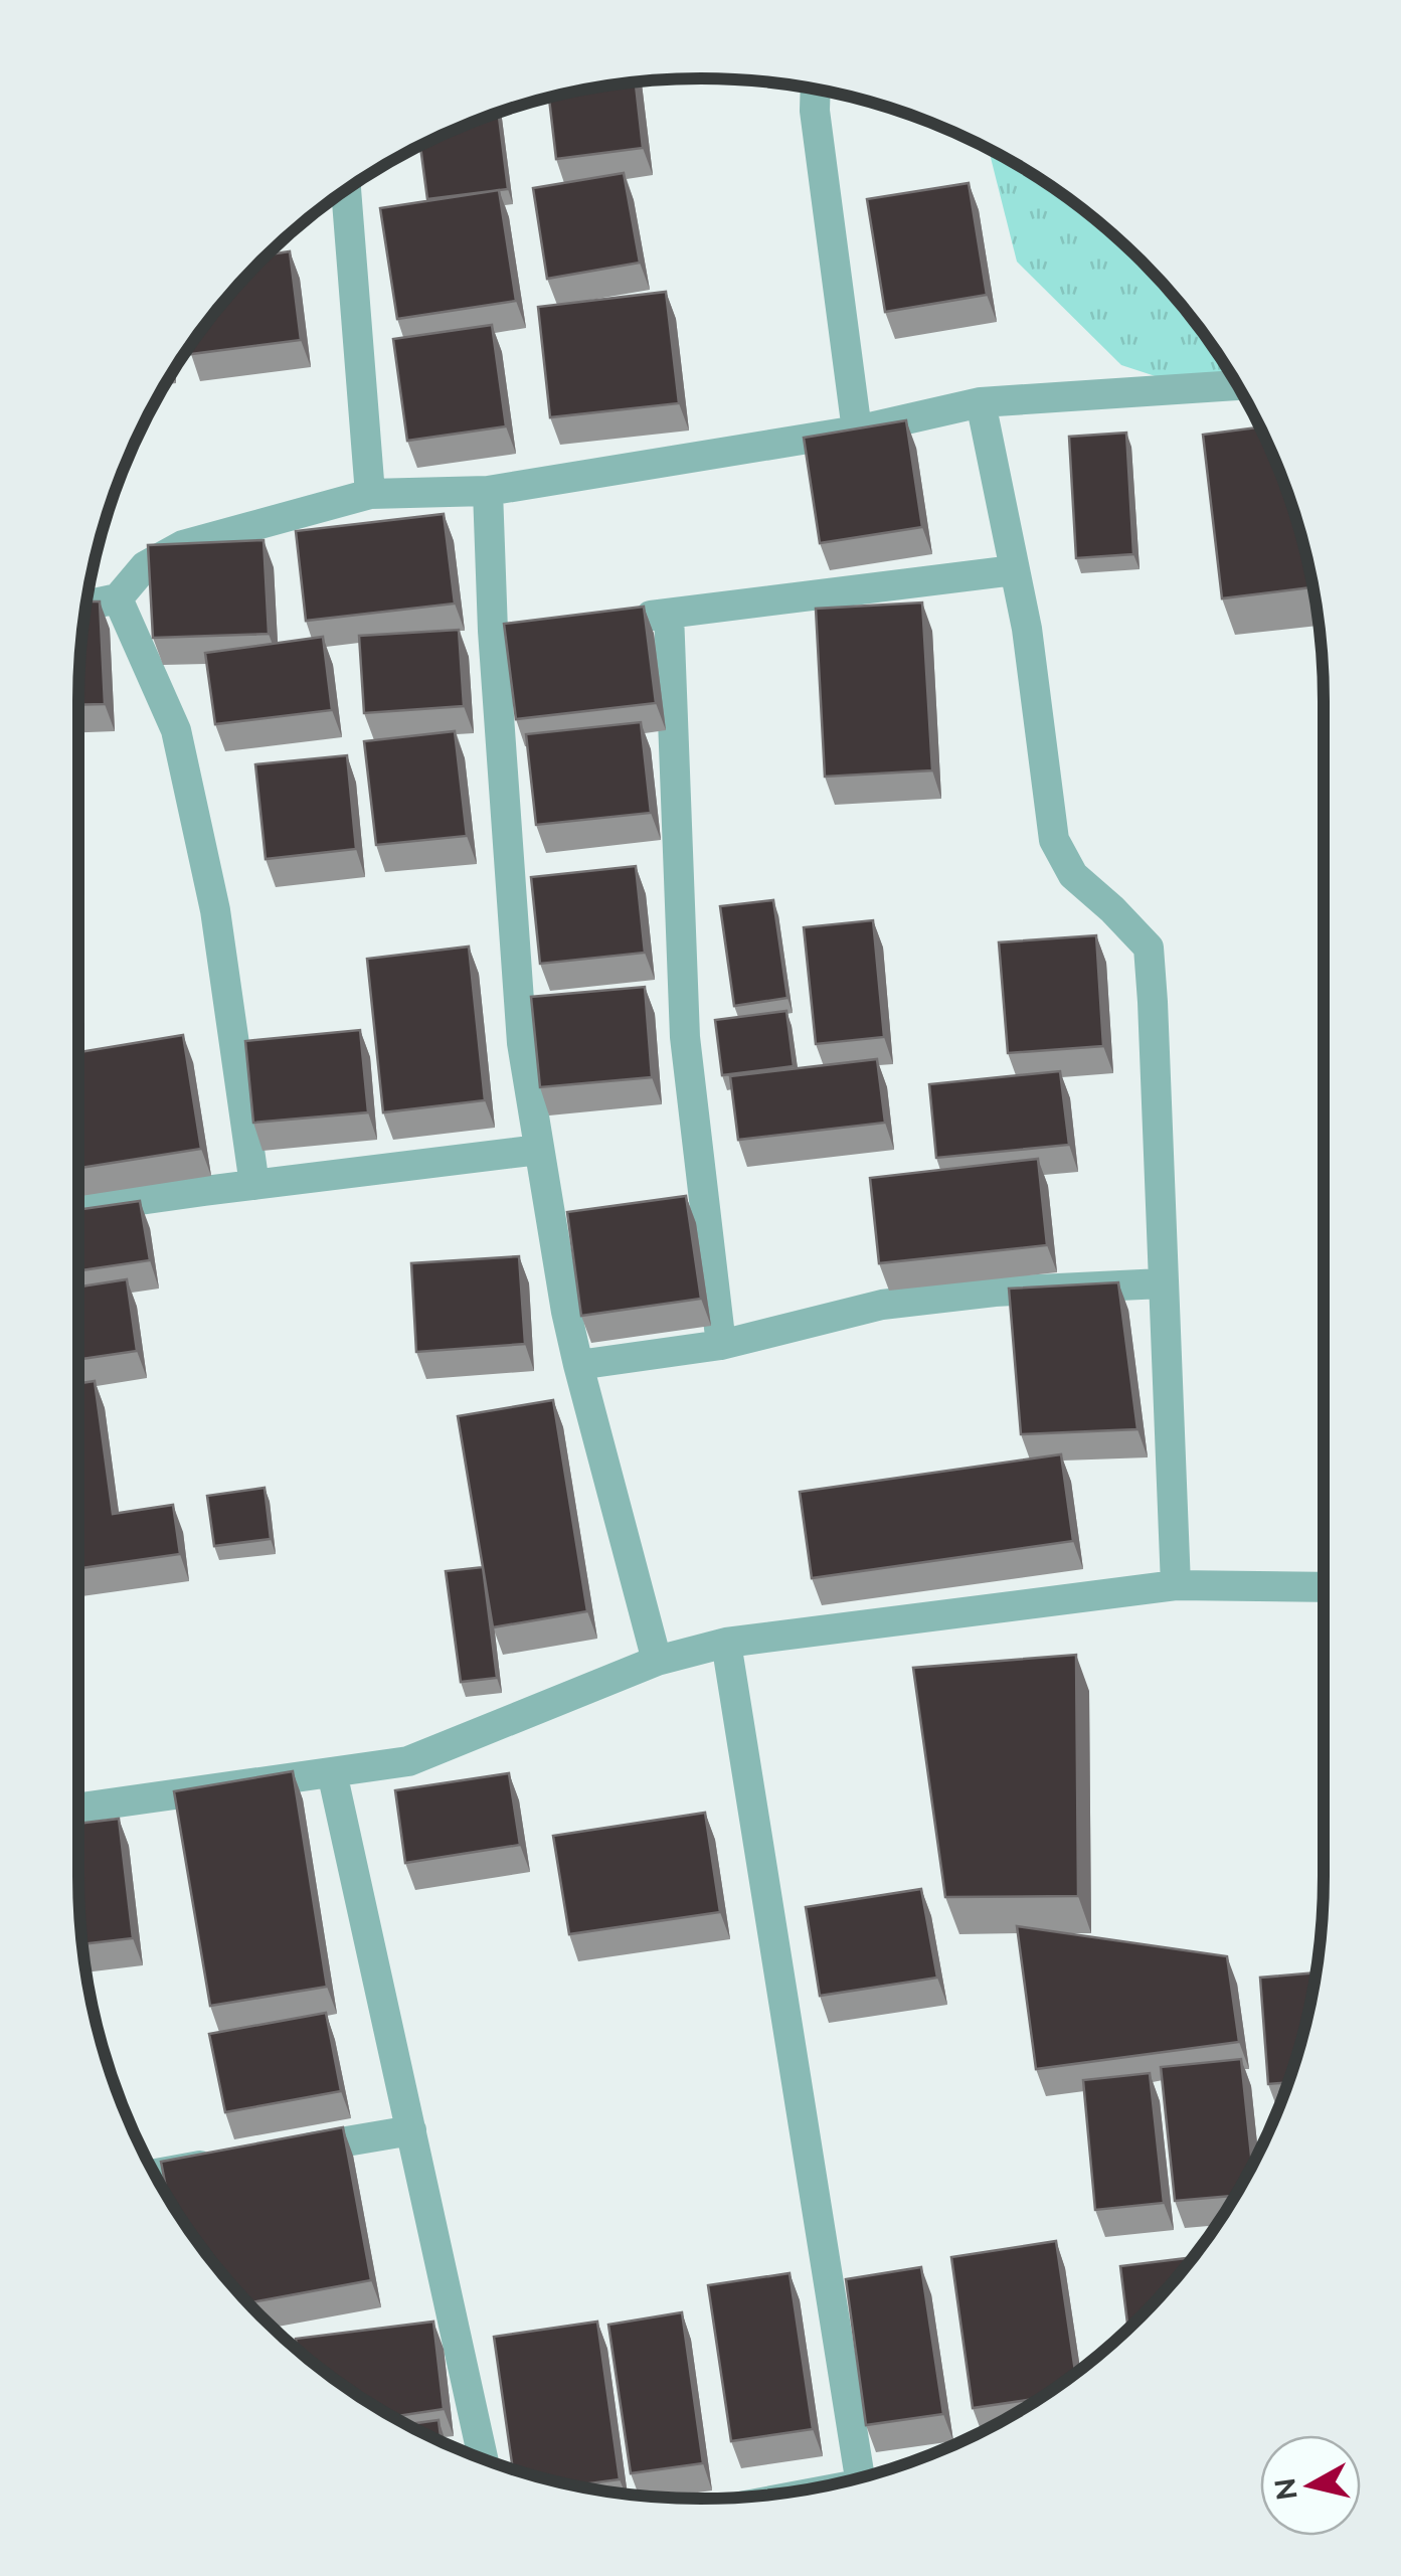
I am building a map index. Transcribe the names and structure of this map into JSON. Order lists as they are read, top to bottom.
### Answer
{
  "north": "left"
}
